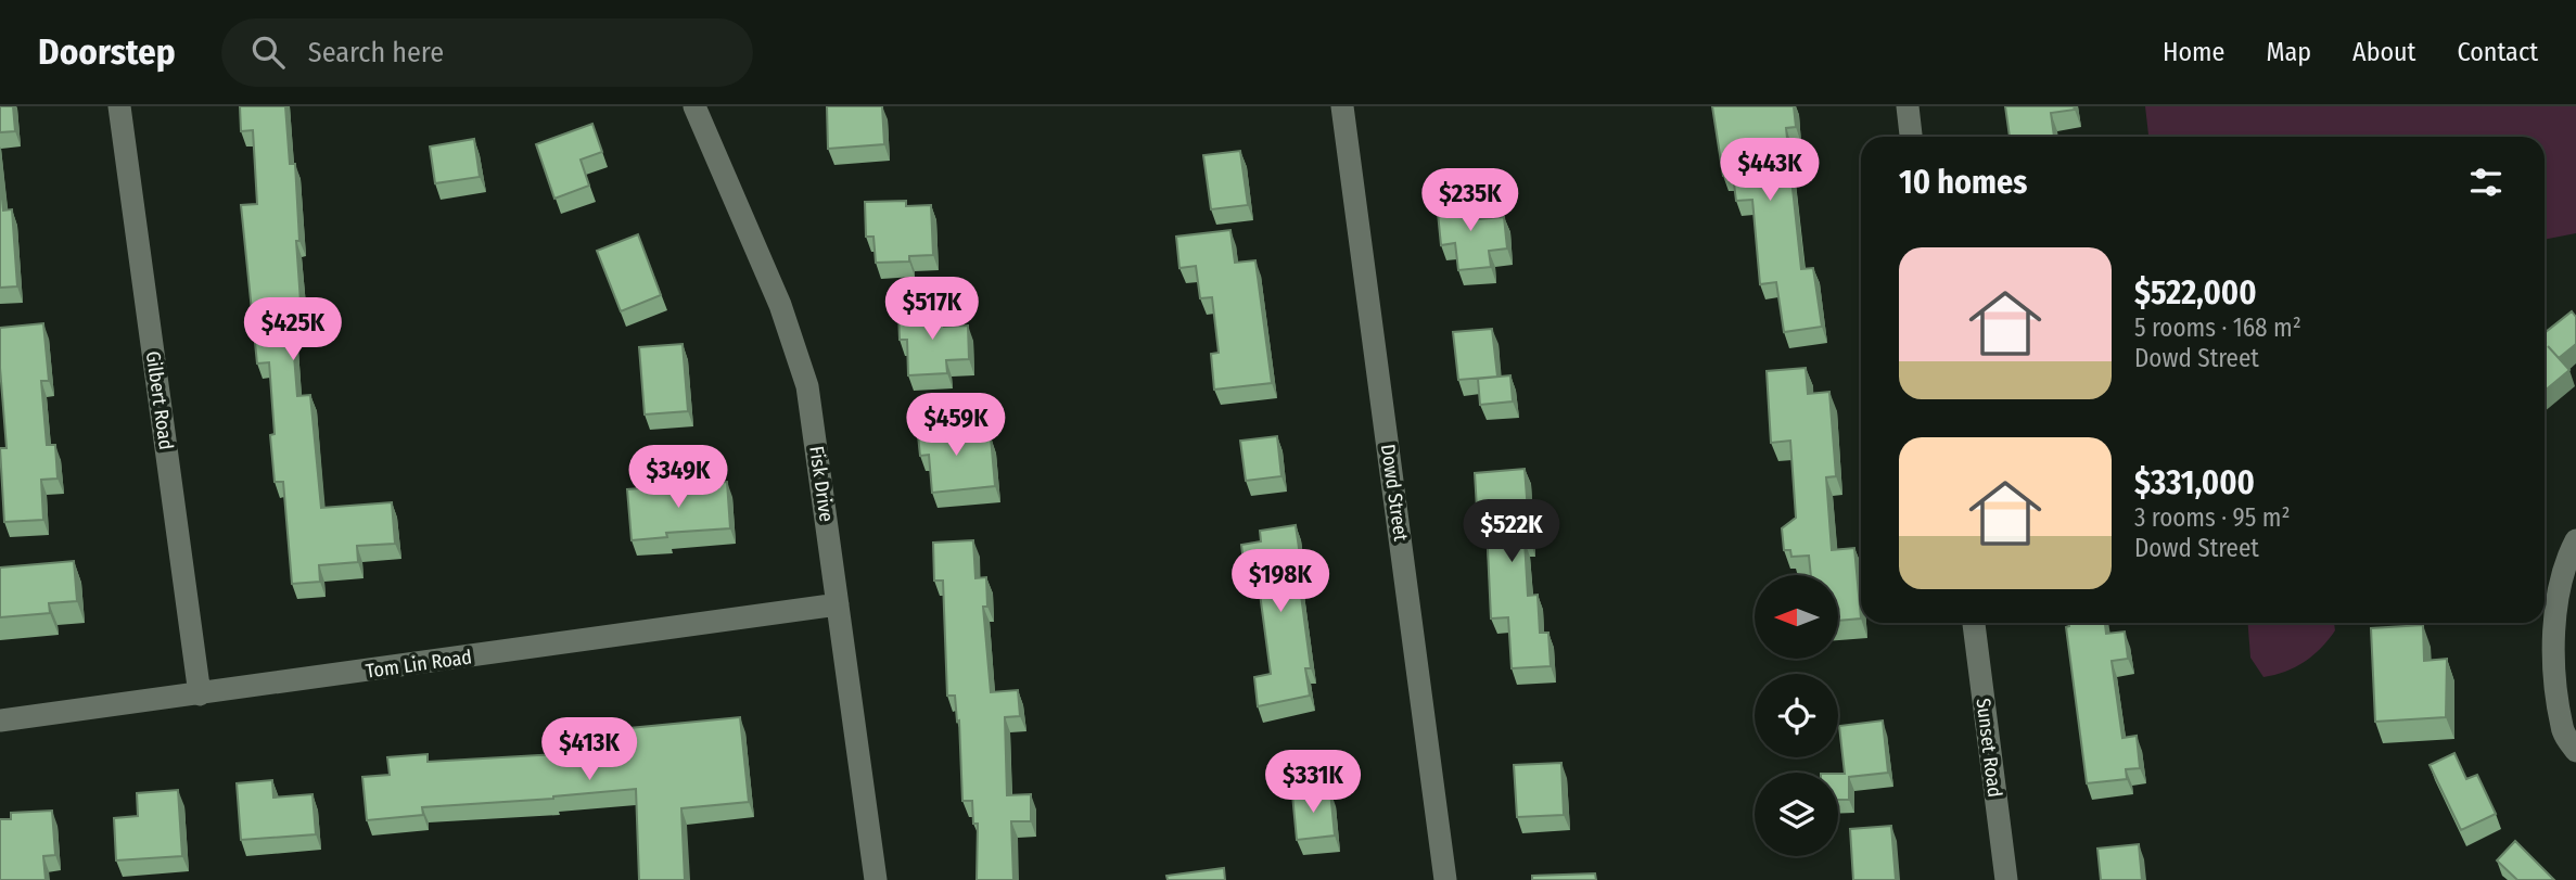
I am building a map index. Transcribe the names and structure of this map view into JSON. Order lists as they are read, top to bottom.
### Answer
{
  "streets": {
    "street": [
      "Gilbert Road",
      "Fisk Drive",
      "Dowd Street",
      "Tom Lin Road",
      "Sunset Road"
    ]
  },
  "crossings": [
    ["Gilbert Road", "Tom Lin Road"],
    ["Fisk Drive", "Tom Lin Road"]
  ],
  "north": "left",
  "page": {
    "header": "Doorstep",
    "search": "Search here",
    "nav": [
      "Home",
      "Map",
      "About",
      "Contact"
    ],
    "heading": "10 homes",
    "price": [
      "$443K",
      "$235K",
      "$517K",
      "$425K",
      "$459K",
      "$349K",
      "$522K",
      "$198K",
      "$413K",
      "$331K"
    ],
    "list": [
      {
        "name": "$522,000",
        "note": "5 rooms · 168 m² · Dowd Street"
      },
      {
        "name": "$331,000",
        "note": "3 rooms · 95 m² · Dowd Street"
      }
    ]
  }
}
